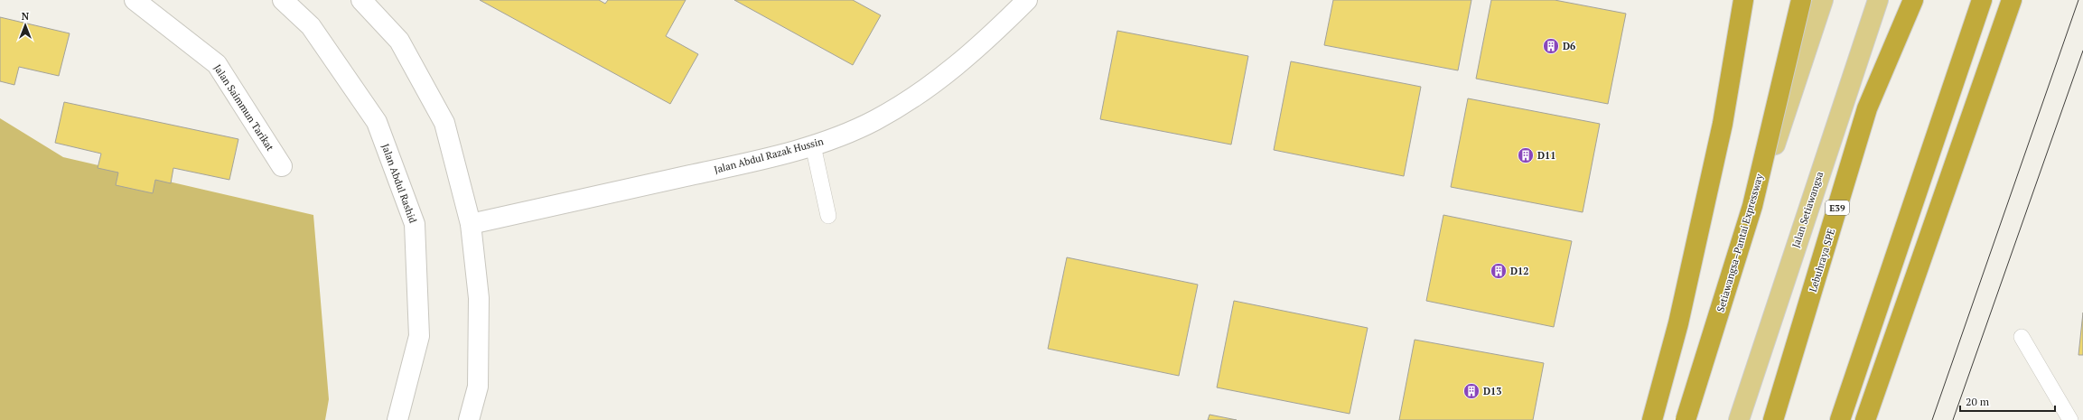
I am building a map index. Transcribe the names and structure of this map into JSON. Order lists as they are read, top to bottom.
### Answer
{
  "streets": {
    "highway": ["E39", "Setiawangsa–Pantai Expressway", "Lebuhraya SPE"],
    "main road": ["Jalan Setiawangsa"],
    "street": ["Jalan Saimmun Tarikat", "Jalan Abdul Razak Hussin", "Jalan Abdul Rashid"]
  },
  "places": {
    "building": [
      "D6",
      "D11",
      "D12",
      "D13"
    ]
  },
  "scale_bar": "20 m",
  "north": "top"
}
